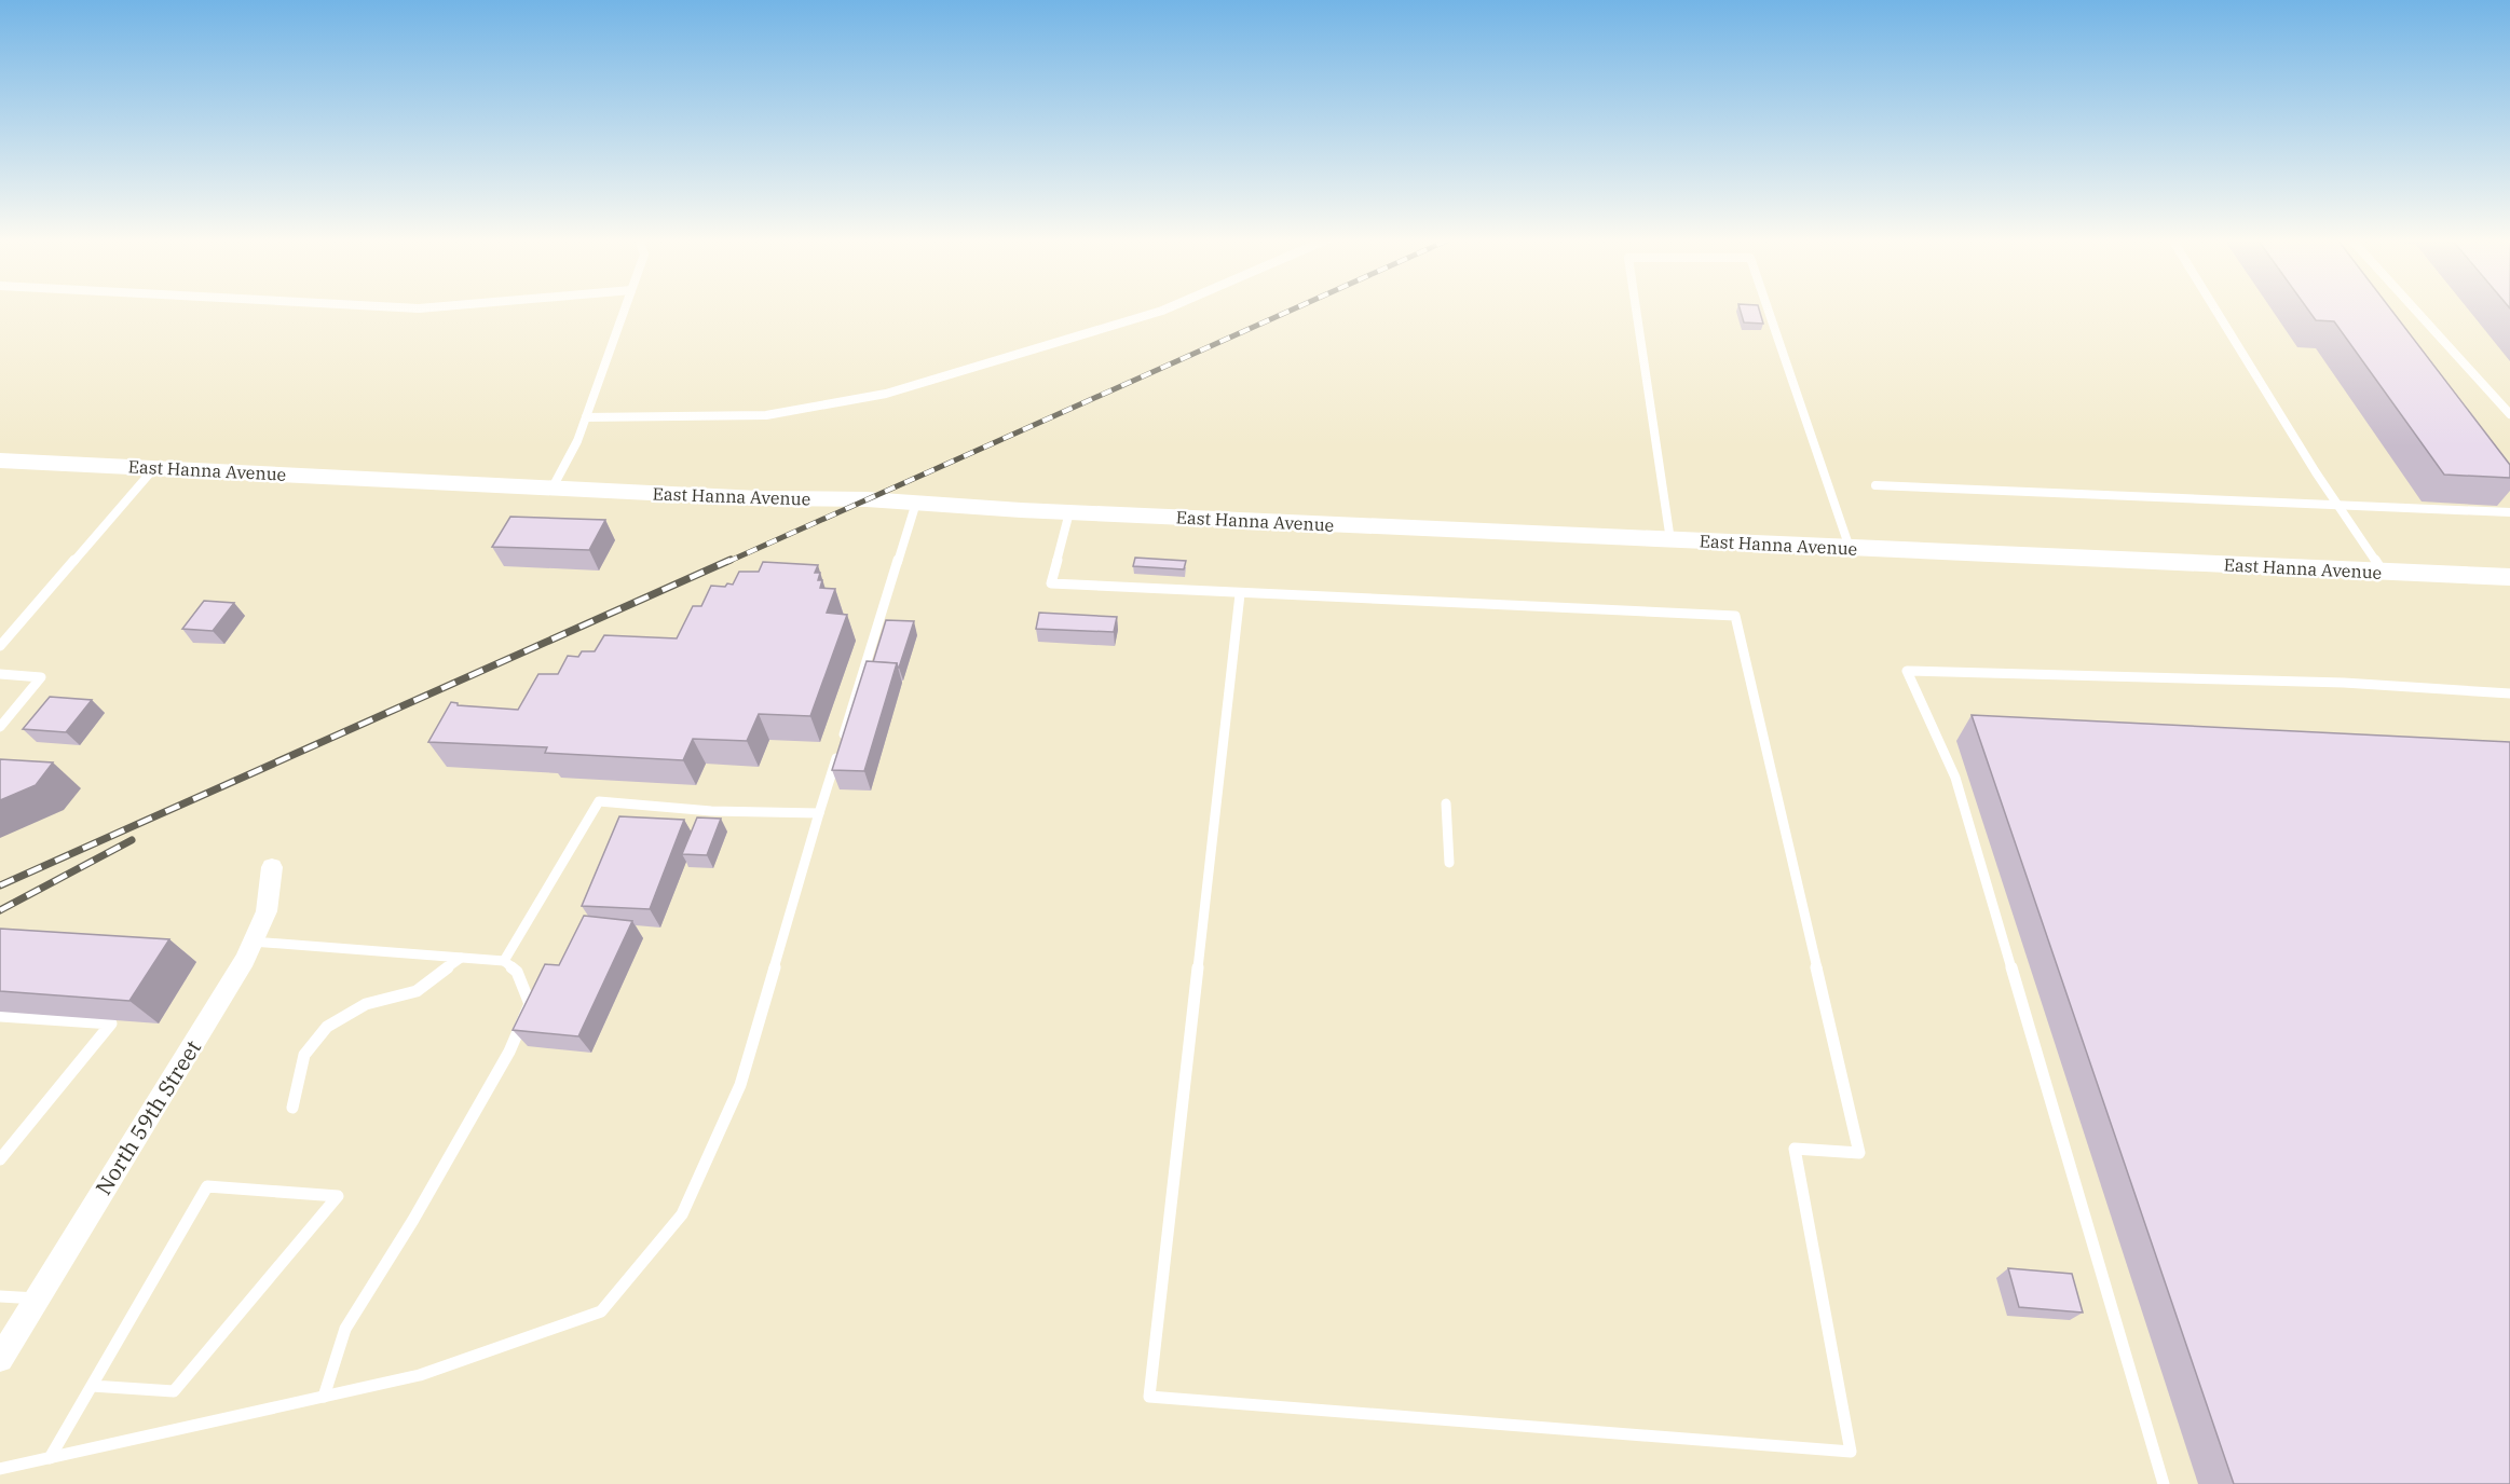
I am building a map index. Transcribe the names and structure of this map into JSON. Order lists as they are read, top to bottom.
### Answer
{
  "streets": {
    "street": ["East Hanna Avenue", "North 59th Street"]
  }
}
